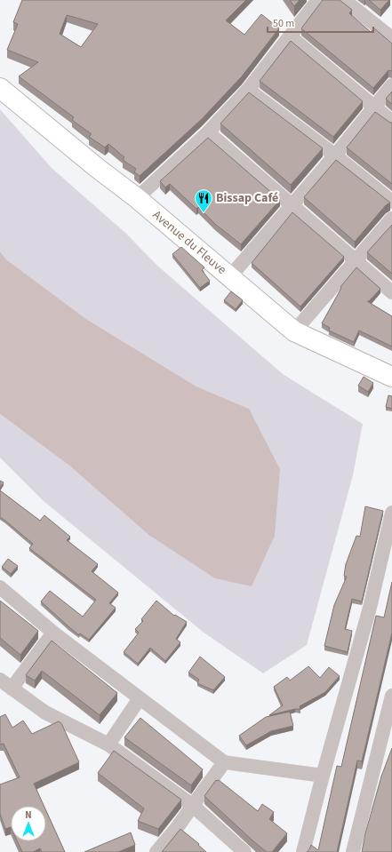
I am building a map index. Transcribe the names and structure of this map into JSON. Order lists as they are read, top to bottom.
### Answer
{
  "streets": {
    "street": ["Avenue du Fleuve"]
  },
  "places": {
    "restaurant": ["Bissap Café"]
  },
  "scale_bar": "50 m",
  "north": "top"
}
